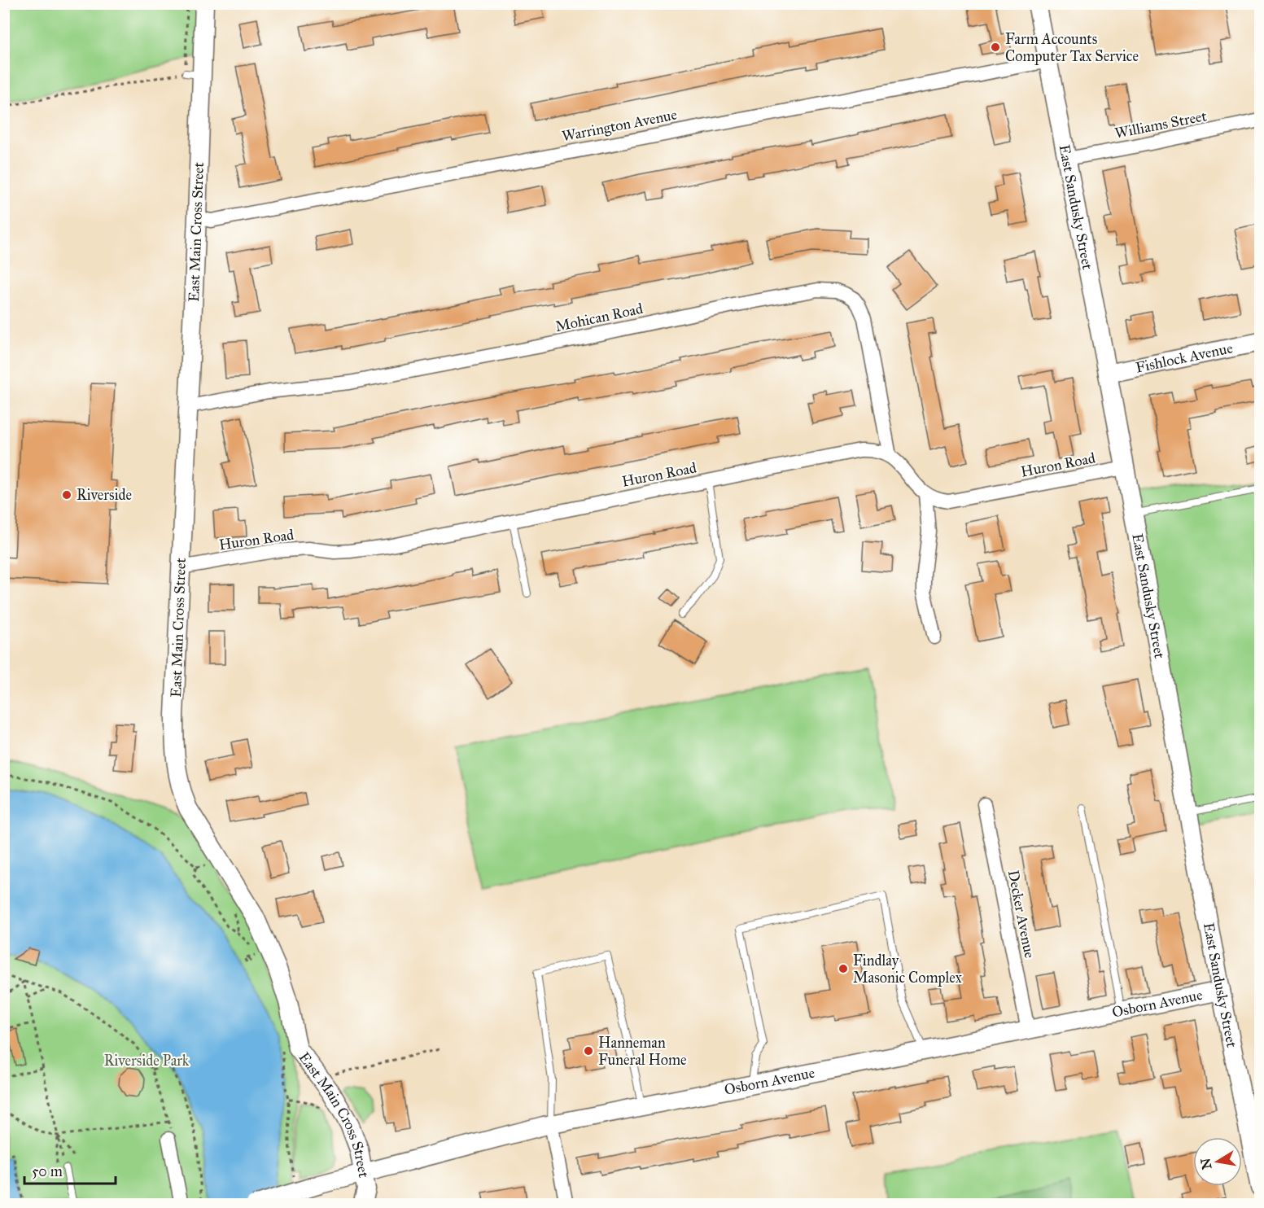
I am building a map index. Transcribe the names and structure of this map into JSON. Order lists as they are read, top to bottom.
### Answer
{
  "streets": {
    "main road": [
      "East Sandusky Street",
      "East Main Cross Street",
      "Fishlock Avenue",
      "Osborn Avenue"
    ],
    "street": [
      "Williams Street",
      "Warrington Avenue",
      "Mohican Road",
      "Huron Road",
      "Decker Avenue"
    ]
  },
  "crossings": [
    ["Williams Street", "East Sandusky Street"],
    ["Warrington Avenue", "East Sandusky Street"],
    ["Warrington Avenue", "East Main Cross Street"],
    ["East Sandusky Street", "Fishlock Avenue"],
    ["East Sandusky Street", "Huron Road"],
    ["East Sandusky Street", "Osborn Avenue"],
    ["East Main Cross Street", "Mohican Road"],
    ["East Main Cross Street", "Huron Road"],
    ["East Main Cross Street", "Osborn Avenue"],
    ["Mohican Road", "Huron Road"],
    ["Decker Avenue", "Osborn Avenue"]
  ],
  "parks": ["Riverside Park"],
  "places": [
    "Farm Accounts Computer Tax Service",
    "Riverside",
    "Findlay Masonic Complex",
    "Hanneman Funeral Home"
  ],
  "scale_bar": "50 m",
  "north": "left"
}
